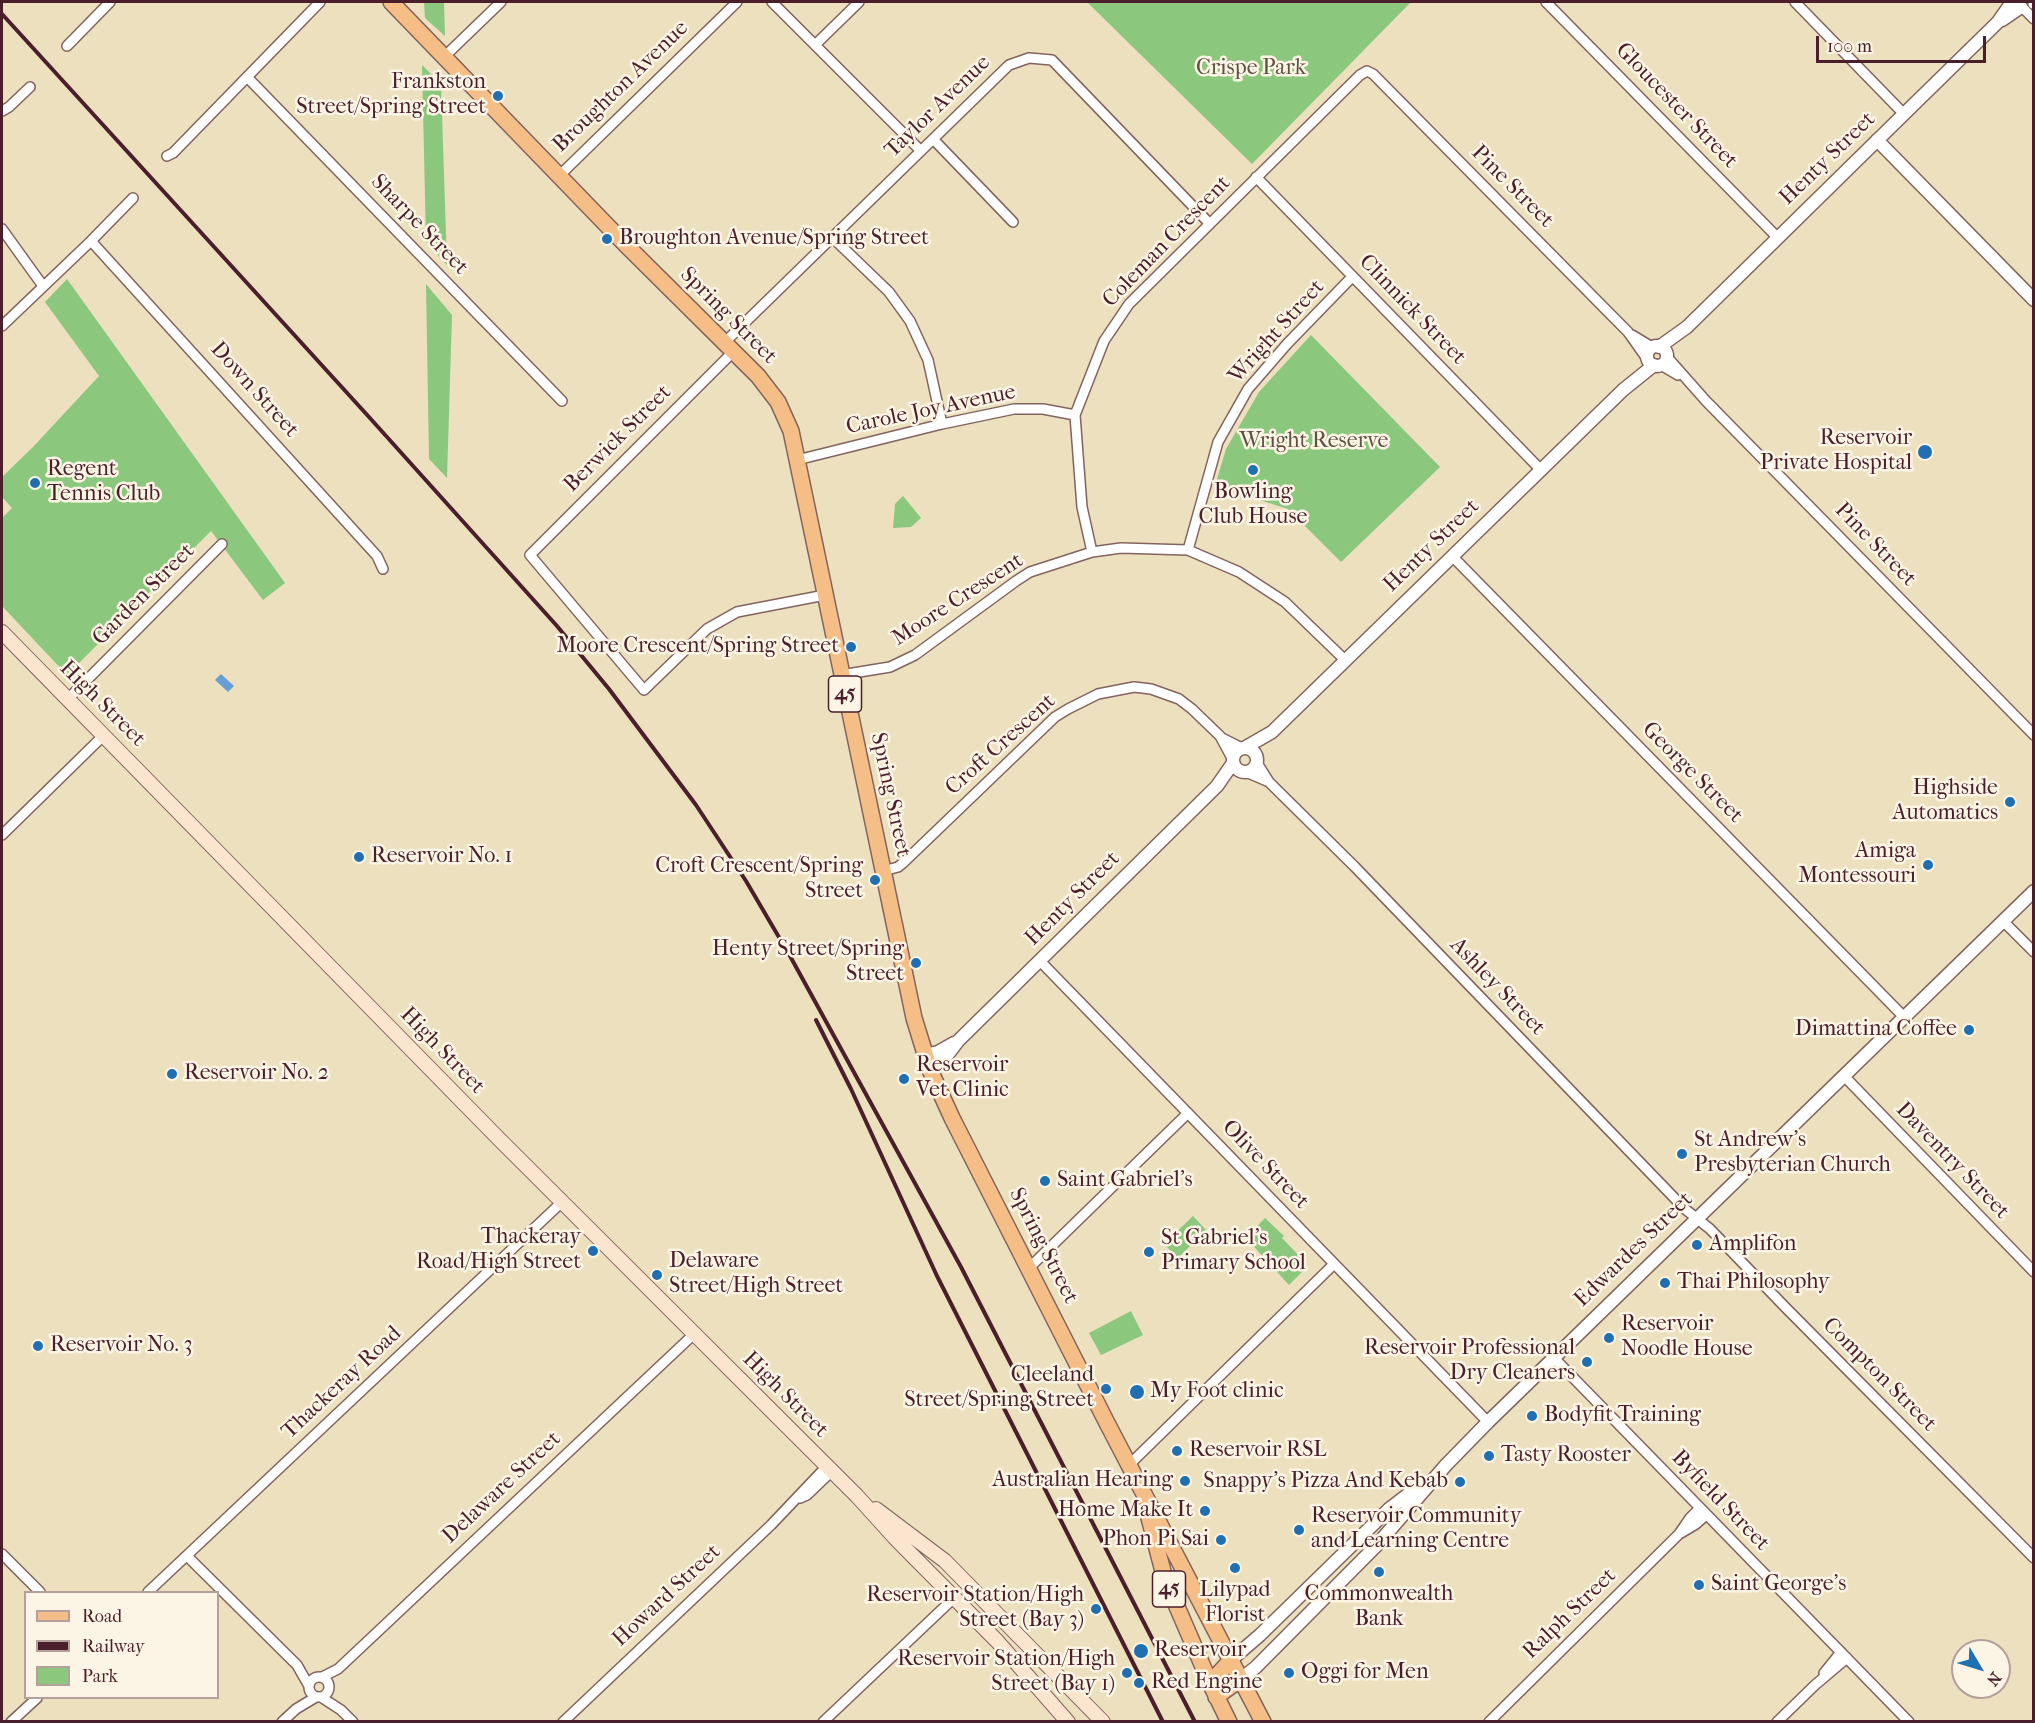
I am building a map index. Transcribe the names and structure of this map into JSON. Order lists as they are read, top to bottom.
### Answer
{
  "streets": {
    "main road": ["Spring Street", "45", "High Street"],
    "street": [
      "Broughton Avenue",
      "Gloucester Street",
      "Taylor Avenue",
      "Henty Street",
      "Pine Street",
      "Sharpe Street",
      "Coleman Crescent",
      "Clinnick Street",
      "Wright Street",
      "Down Street",
      "Carole Joy Avenue",
      "Berwick Street",
      "Garden Street",
      "Moore Crescent",
      "Croft Crescent",
      "George Street",
      "Ashley Street",
      "Daventry Street",
      "Olive Street",
      "Edwardes Street",
      "Compton Street",
      "Thackeray Road",
      "Delaware Street",
      "Byfield Street",
      "Howard Street",
      "Ralph Street"
    ]
  },
  "crossings": [
    ["Broughton Avenue", "Spring Street"],
    ["Gloucester Street", "Henty Street"],
    ["Taylor Avenue", "Coleman Crescent"],
    ["Taylor Avenue", "Spring Street"],
    ["Taylor Avenue", "Berwick Street"],
    ["Henty Street", "Pine Street"],
    ["Henty Street", "Clinnick Street"],
    ["Henty Street", "Spring Street"],
    ["Henty Street", "Moore Crescent"],
    ["Henty Street", "Croft Crescent"],
    ["Henty Street", "George Street"],
    ["Henty Street", "Ashley Street"],
    ["Henty Street", "Olive Street"],
    ["Pine Street", "Coleman Crescent"],
    ["Coleman Crescent", "Clinnick Street"],
    ["Coleman Crescent", "Carole Joy Avenue"],
    ["Coleman Crescent", "Moore Crescent"],
    ["Clinnick Street", "Wright Street"],
    ["Spring Street", "Carole Joy Avenue"],
    ["Spring Street", "Berwick Street"],
    ["Spring Street", "Moore Crescent"],
    ["Spring Street", "Croft Crescent"],
    ["Spring Street", "Edwardes Street"],
    ["Wright Street", "Moore Crescent"],
    ["Garden Street", "High Street"],
    ["High Street", "Thackeray Road"],
    ["High Street", "Delaware Street"],
    ["High Street", "Howard Street"],
    ["Croft Crescent", "Ashley Street"],
    ["George Street", "Edwardes Street"],
    ["Ashley Street", "Edwardes Street"],
    ["Ashley Street", "Compton Street"],
    ["Daventry Street", "Edwardes Street"],
    ["Olive Street", "Edwardes Street"],
    ["Edwardes Street", "Compton Street"],
    ["Edwardes Street", "Byfield Street"],
    ["Byfield Street", "Ralph Street"]
  ],
  "parks": ["Crispe Park", "Wright Reserve"],
  "places": [
    "Frankston Street/Spring Street",
    "Broughton Avenue/Spring Street",
    "Reservoir Private Hospital",
    "Bowling Club House",
    "Regent Tennis Club",
    "Moore Crescent/Spring Street",
    "Highside Automatics",
    "Reservoir No. 1",
    "Amiga Montessouri",
    "Croft Crescent/Spring Street",
    "Henty Street/Spring Street",
    "Dimattina Coffee",
    "Reservoir No. 2",
    "Reservoir Vet Clinic",
    "St Andrew's Presbyterian Church",
    "Saint Gabriel's",
    "Amplifon",
    "Thackeray Road/High Street",
    "St Gabriel's Primary School",
    "Delaware Street/High Street",
    "Thai Philosophy",
    "Reservoir Noodle House",
    "Reservoir No. 3",
    "Reservoir Professional Dry Cleaners",
    "Cleeland Street/Spring Street",
    "My Foot clinic",
    "Bodyfit Training",
    "Reservoir RSL",
    "Tasty Rooster",
    "Australian Hearing",
    "Snappy's Pizza And Kebab",
    "Home Make It",
    "Reservoir Community and Learning Centre",
    "Phon Pi Sai",
    "Lilypad Florist",
    "Commonwealth Bank",
    "Saint George's",
    "Reservoir Station/High Street (Bay 3)",
    "Reservoir",
    "Reservoir Station/High Street (Bay 1)",
    "Oggi for Men",
    "Red Engine"
  ],
  "legend": ["Road", "Railway", "Park"],
  "scale_bar": "100 m",
  "north": "bottom right"
}
